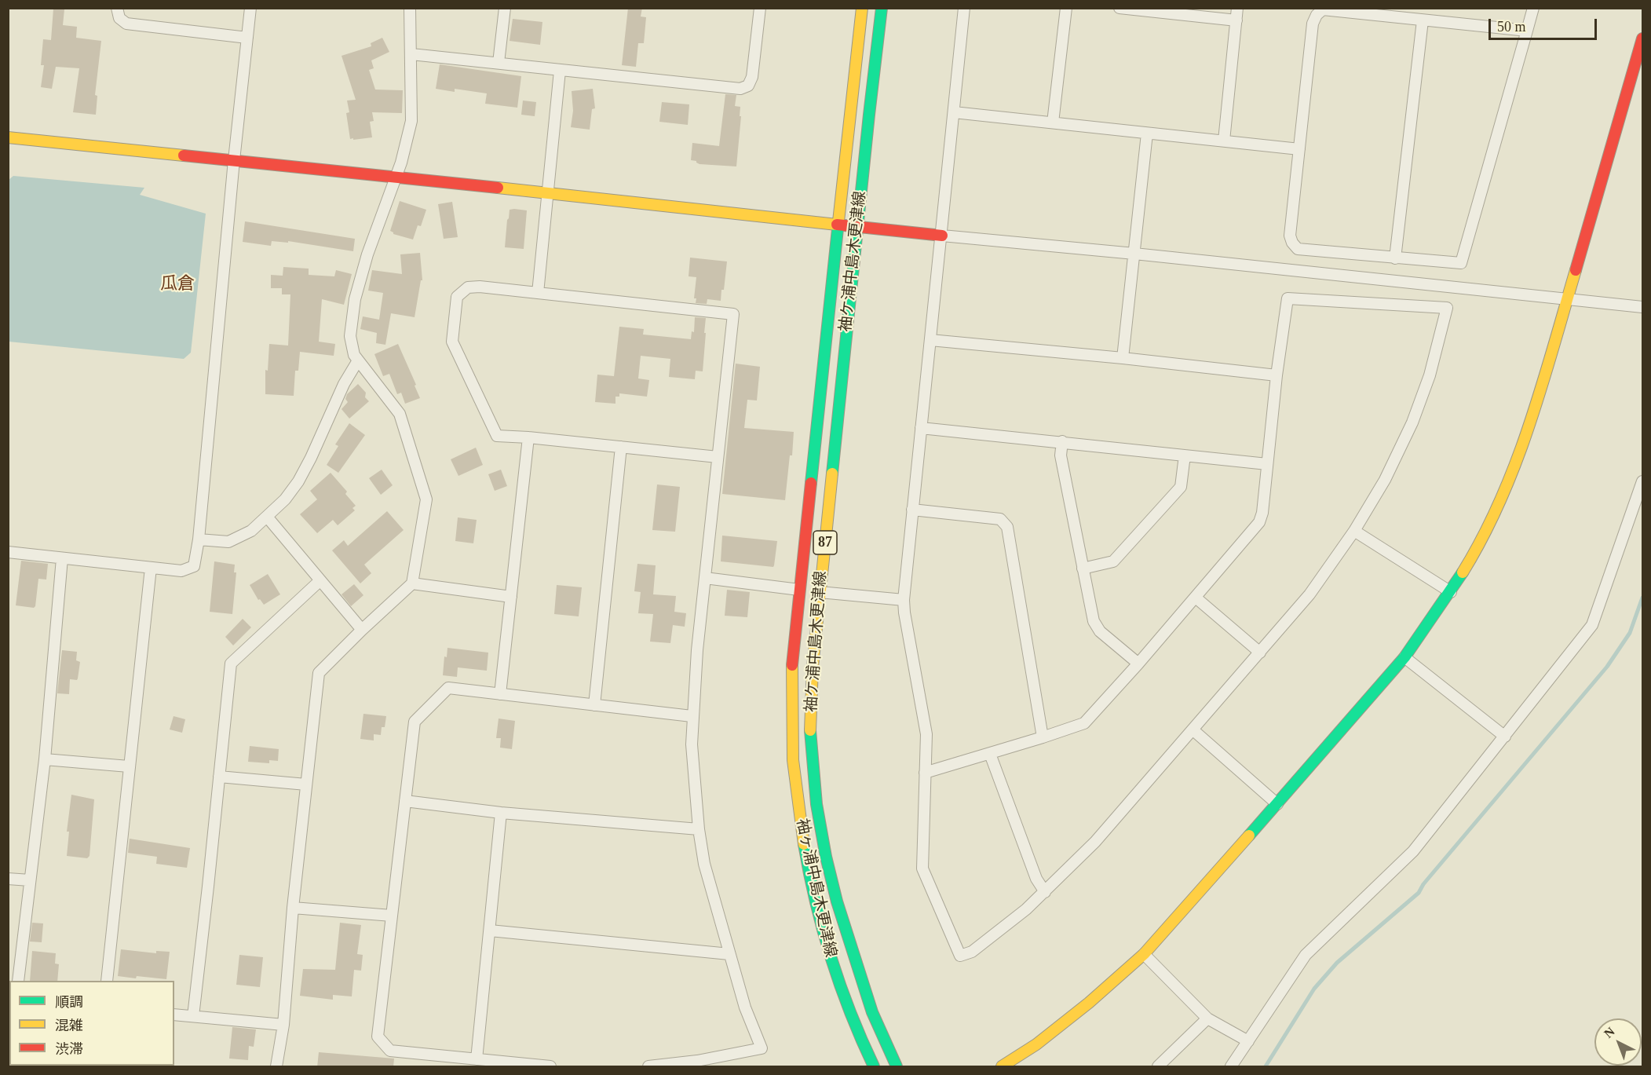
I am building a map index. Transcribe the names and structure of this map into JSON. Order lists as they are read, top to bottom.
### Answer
{
  "streets": {
    "street": ["袖ケ浦中島木更津線", "87", "袖ヶ浦中島木更津線"]
  },
  "crossings": [
    ["袖ケ浦中島木更津線", "袖ヶ浦中島木更津線"]
  ],
  "districts": ["瓜倉"],
  "legend": ["順調", "混雑", "渋滞"],
  "scale_bar": "50 m",
  "north": "top left"
}
